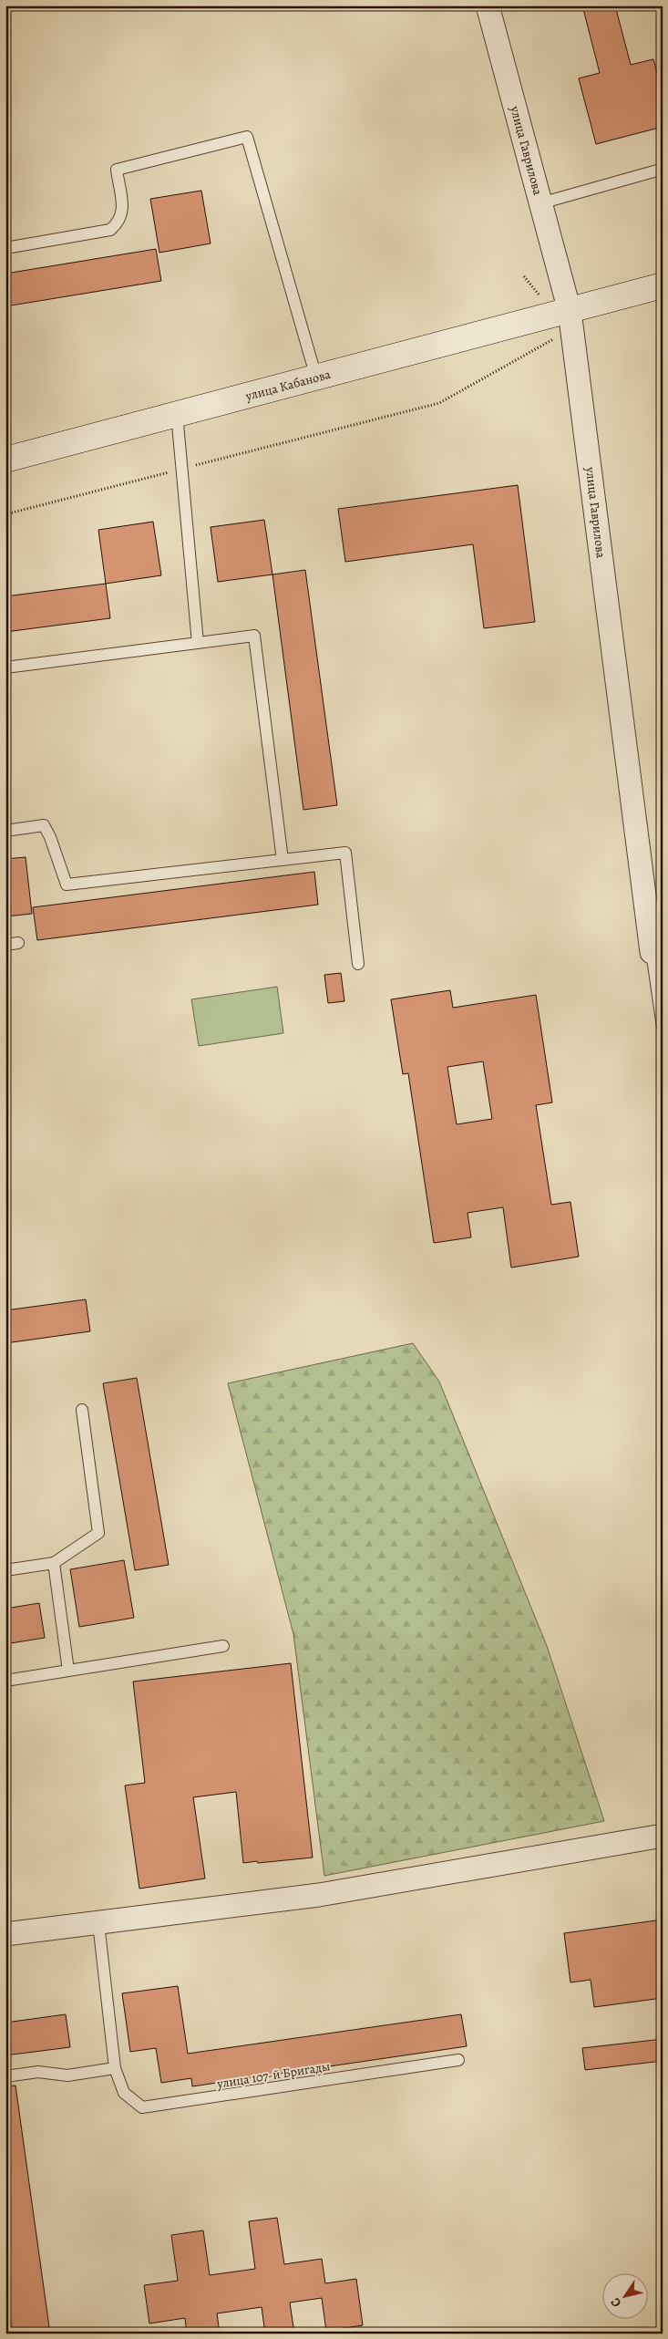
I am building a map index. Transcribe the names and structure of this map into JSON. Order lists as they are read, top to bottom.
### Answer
{
  "streets": {
    "main road": ["улица Кабанова"],
    "street": ["улица Гаврилова"],
    "lane": ["улица 107-й Бригады"]
  },
  "crossings": [
    ["улица Гаврилова", "улица Кабанова"]
  ],
  "north": "bottom left"
}
